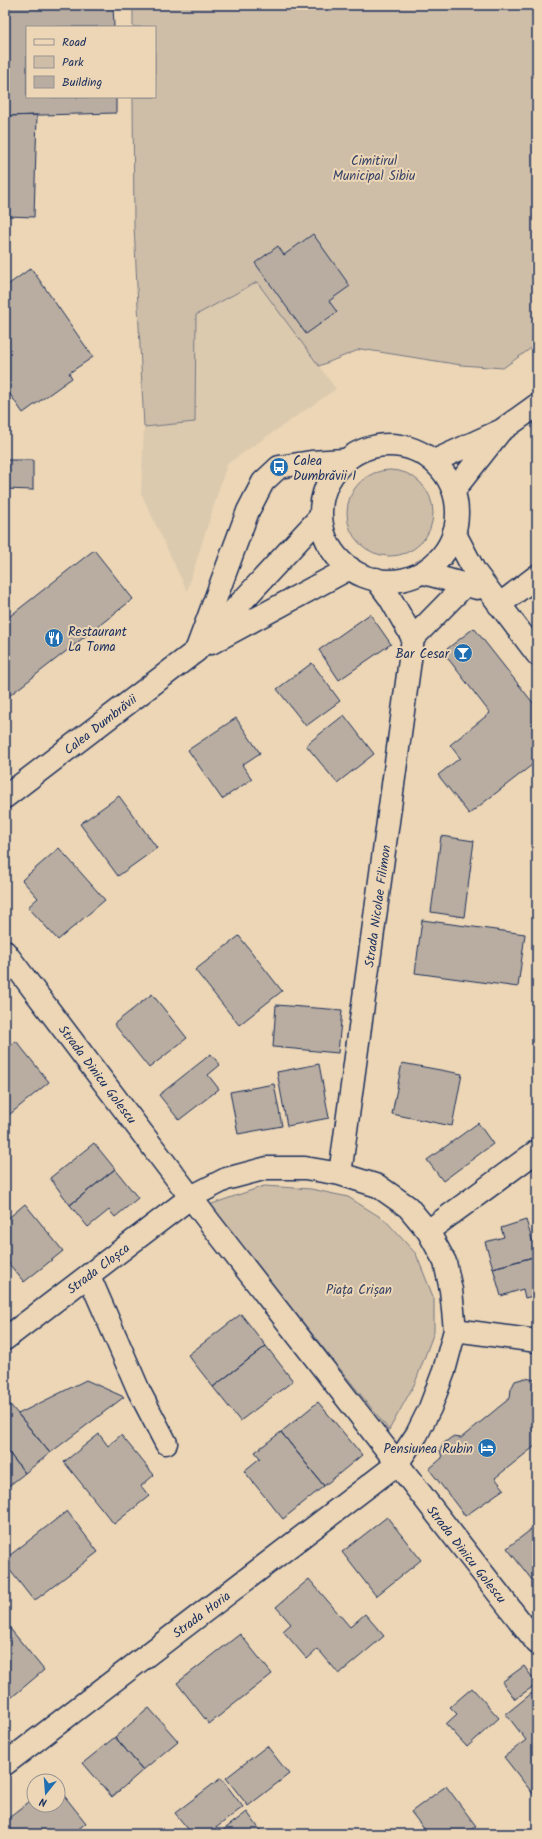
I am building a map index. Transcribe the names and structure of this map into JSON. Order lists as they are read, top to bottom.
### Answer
{
  "streets": {
    "street": [
      "Calea Dumbrăvii",
      "Strada Nicolae Filimon",
      "Strada Dinicu Golescu",
      "Strada Cloșca",
      "Strada Horia"
    ]
  },
  "crossings": [
    ["Strada Dinicu Golescu", "Strada Cloșca"],
    ["Strada Dinicu Golescu", "Strada Horia"]
  ],
  "parks": ["Cimitirul Municipal Sibiu", "Piața Crișan"],
  "places": {
    "bus stop": ["Calea Dumbrăvii 1"],
    "restaurant": ["Restaurant La Toma"],
    "bar": ["Bar Cesar"],
    "hotel": ["Pensiunea Rubin"]
  },
  "legend": ["Road", "Park", "Building"],
  "north": "bottom"
}
